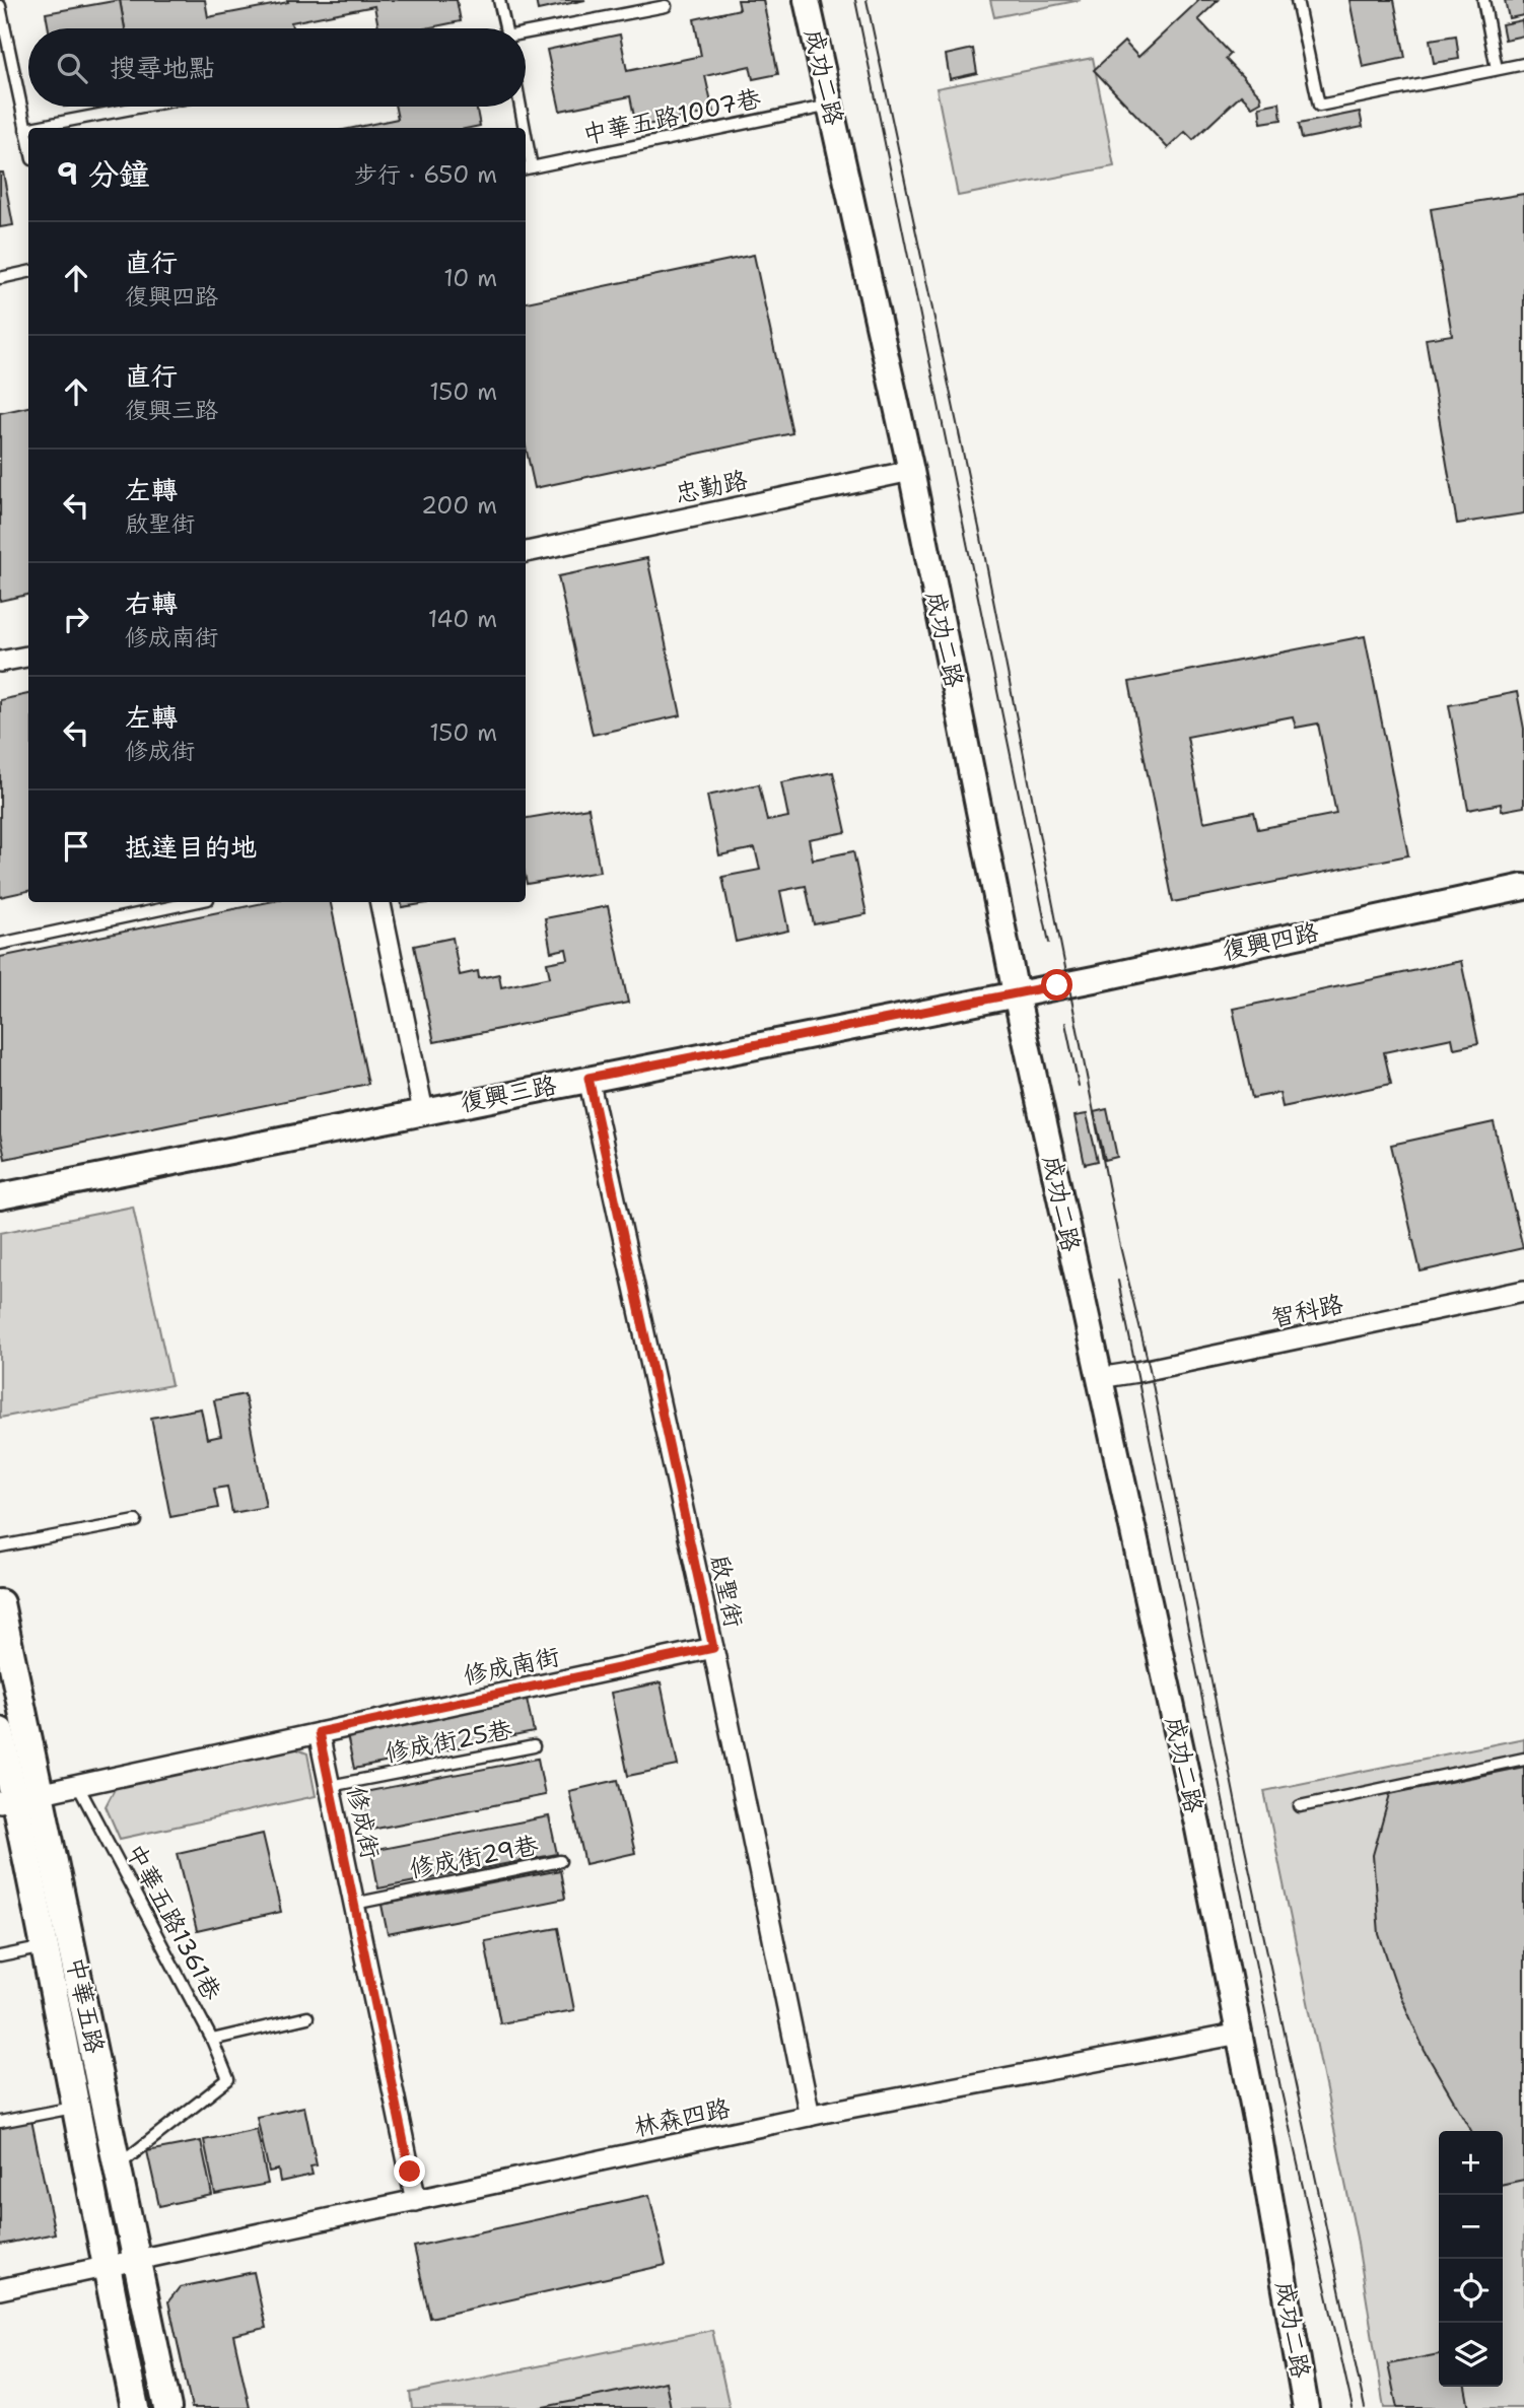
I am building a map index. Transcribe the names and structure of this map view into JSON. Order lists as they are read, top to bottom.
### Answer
{
  "streets": {
    "main road": ["中華五路"],
    "street": [
      "成功二路",
      "忠勤路",
      "復興四路",
      "復興三路",
      "智科路",
      "啟聖街",
      "修成南街",
      "修成街",
      "林森四路"
    ],
    "lane": [
      "中華五路1007巷",
      "修成街25巷",
      "修成街29巷",
      "中華五路1361巷"
    ]
  },
  "crossings": [
    ["成功二路", "中華五路1007巷"],
    ["成功二路", "忠勤路"],
    ["成功二路", "復興四路"],
    ["成功二路", "復興三路"],
    ["成功二路", "智科路"],
    ["成功二路", "林森四路"],
    ["復興四路", "復興三路"],
    ["復興三路", "啟聖街"],
    ["啟聖街", "修成南街"],
    ["啟聖街", "林森四路"],
    ["修成南街", "修成街"],
    ["修成街25巷", "修成街"],
    ["修成街", "修成街29巷"],
    ["修成街", "林森四路"],
    ["中華五路1361巷", "中華五路"],
    ["中華五路", "林森四路"]
  ],
  "page": {
    "search": "搜尋地點",
    "heading": ["9 分鐘", "步行 · 650 m"],
    "list": [
      ["直行", "復興四路", "10 m"],
      ["直行", "復興三路", "150 m"],
      ["左轉", "啟聖街", "200 m"],
      ["右轉", "修成南街", "140 m"],
      ["左轉", "修成街", "150 m"],
      "抵達目的地"
    ],
    "map_buttons": ["+", "−"]
  }
}
